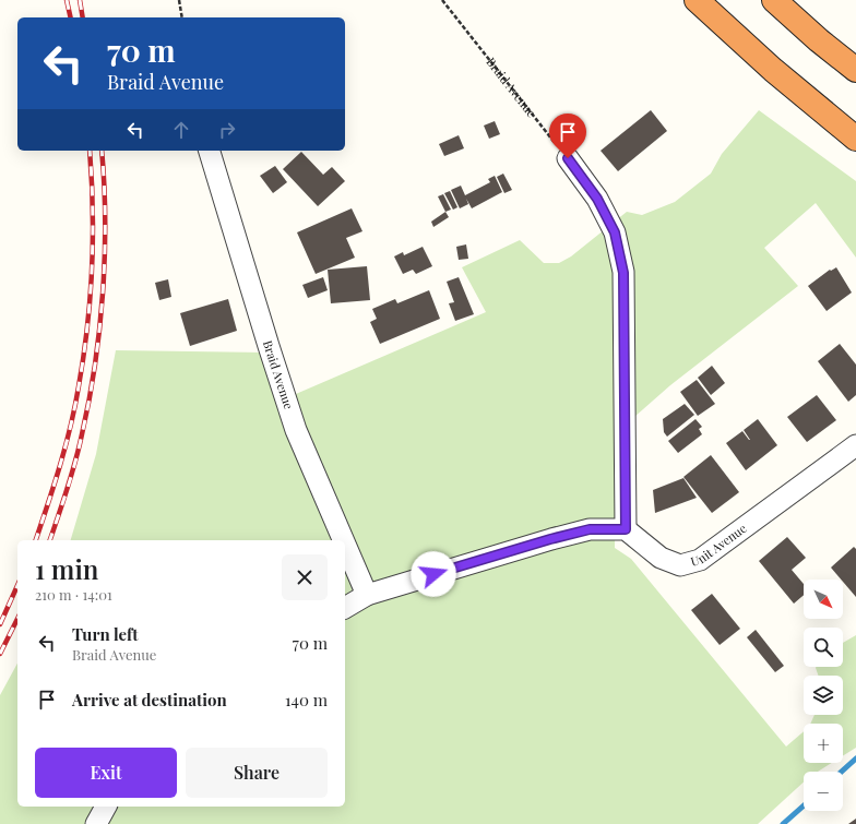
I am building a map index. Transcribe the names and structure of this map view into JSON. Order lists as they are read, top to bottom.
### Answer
{
  "streets": {
    "street": ["Braid Avenue", "Unit Avenue"]
  },
  "north": "bottom right",
  "page": {
    "turn": ["70 m", "Braid Avenue"],
    "heading": ["1 min", "210 m · 14:01"],
    "map_buttons": ["+", "−"],
    "list": [
      {
        "name": "Turn left",
        "note": "Braid Avenue",
        "value": "70 m"
      },
      {
        "name": "Arrive at destination",
        "value": "140 m"
      }
    ],
    "buttons": ["Exit", "Share"]
  }
}
